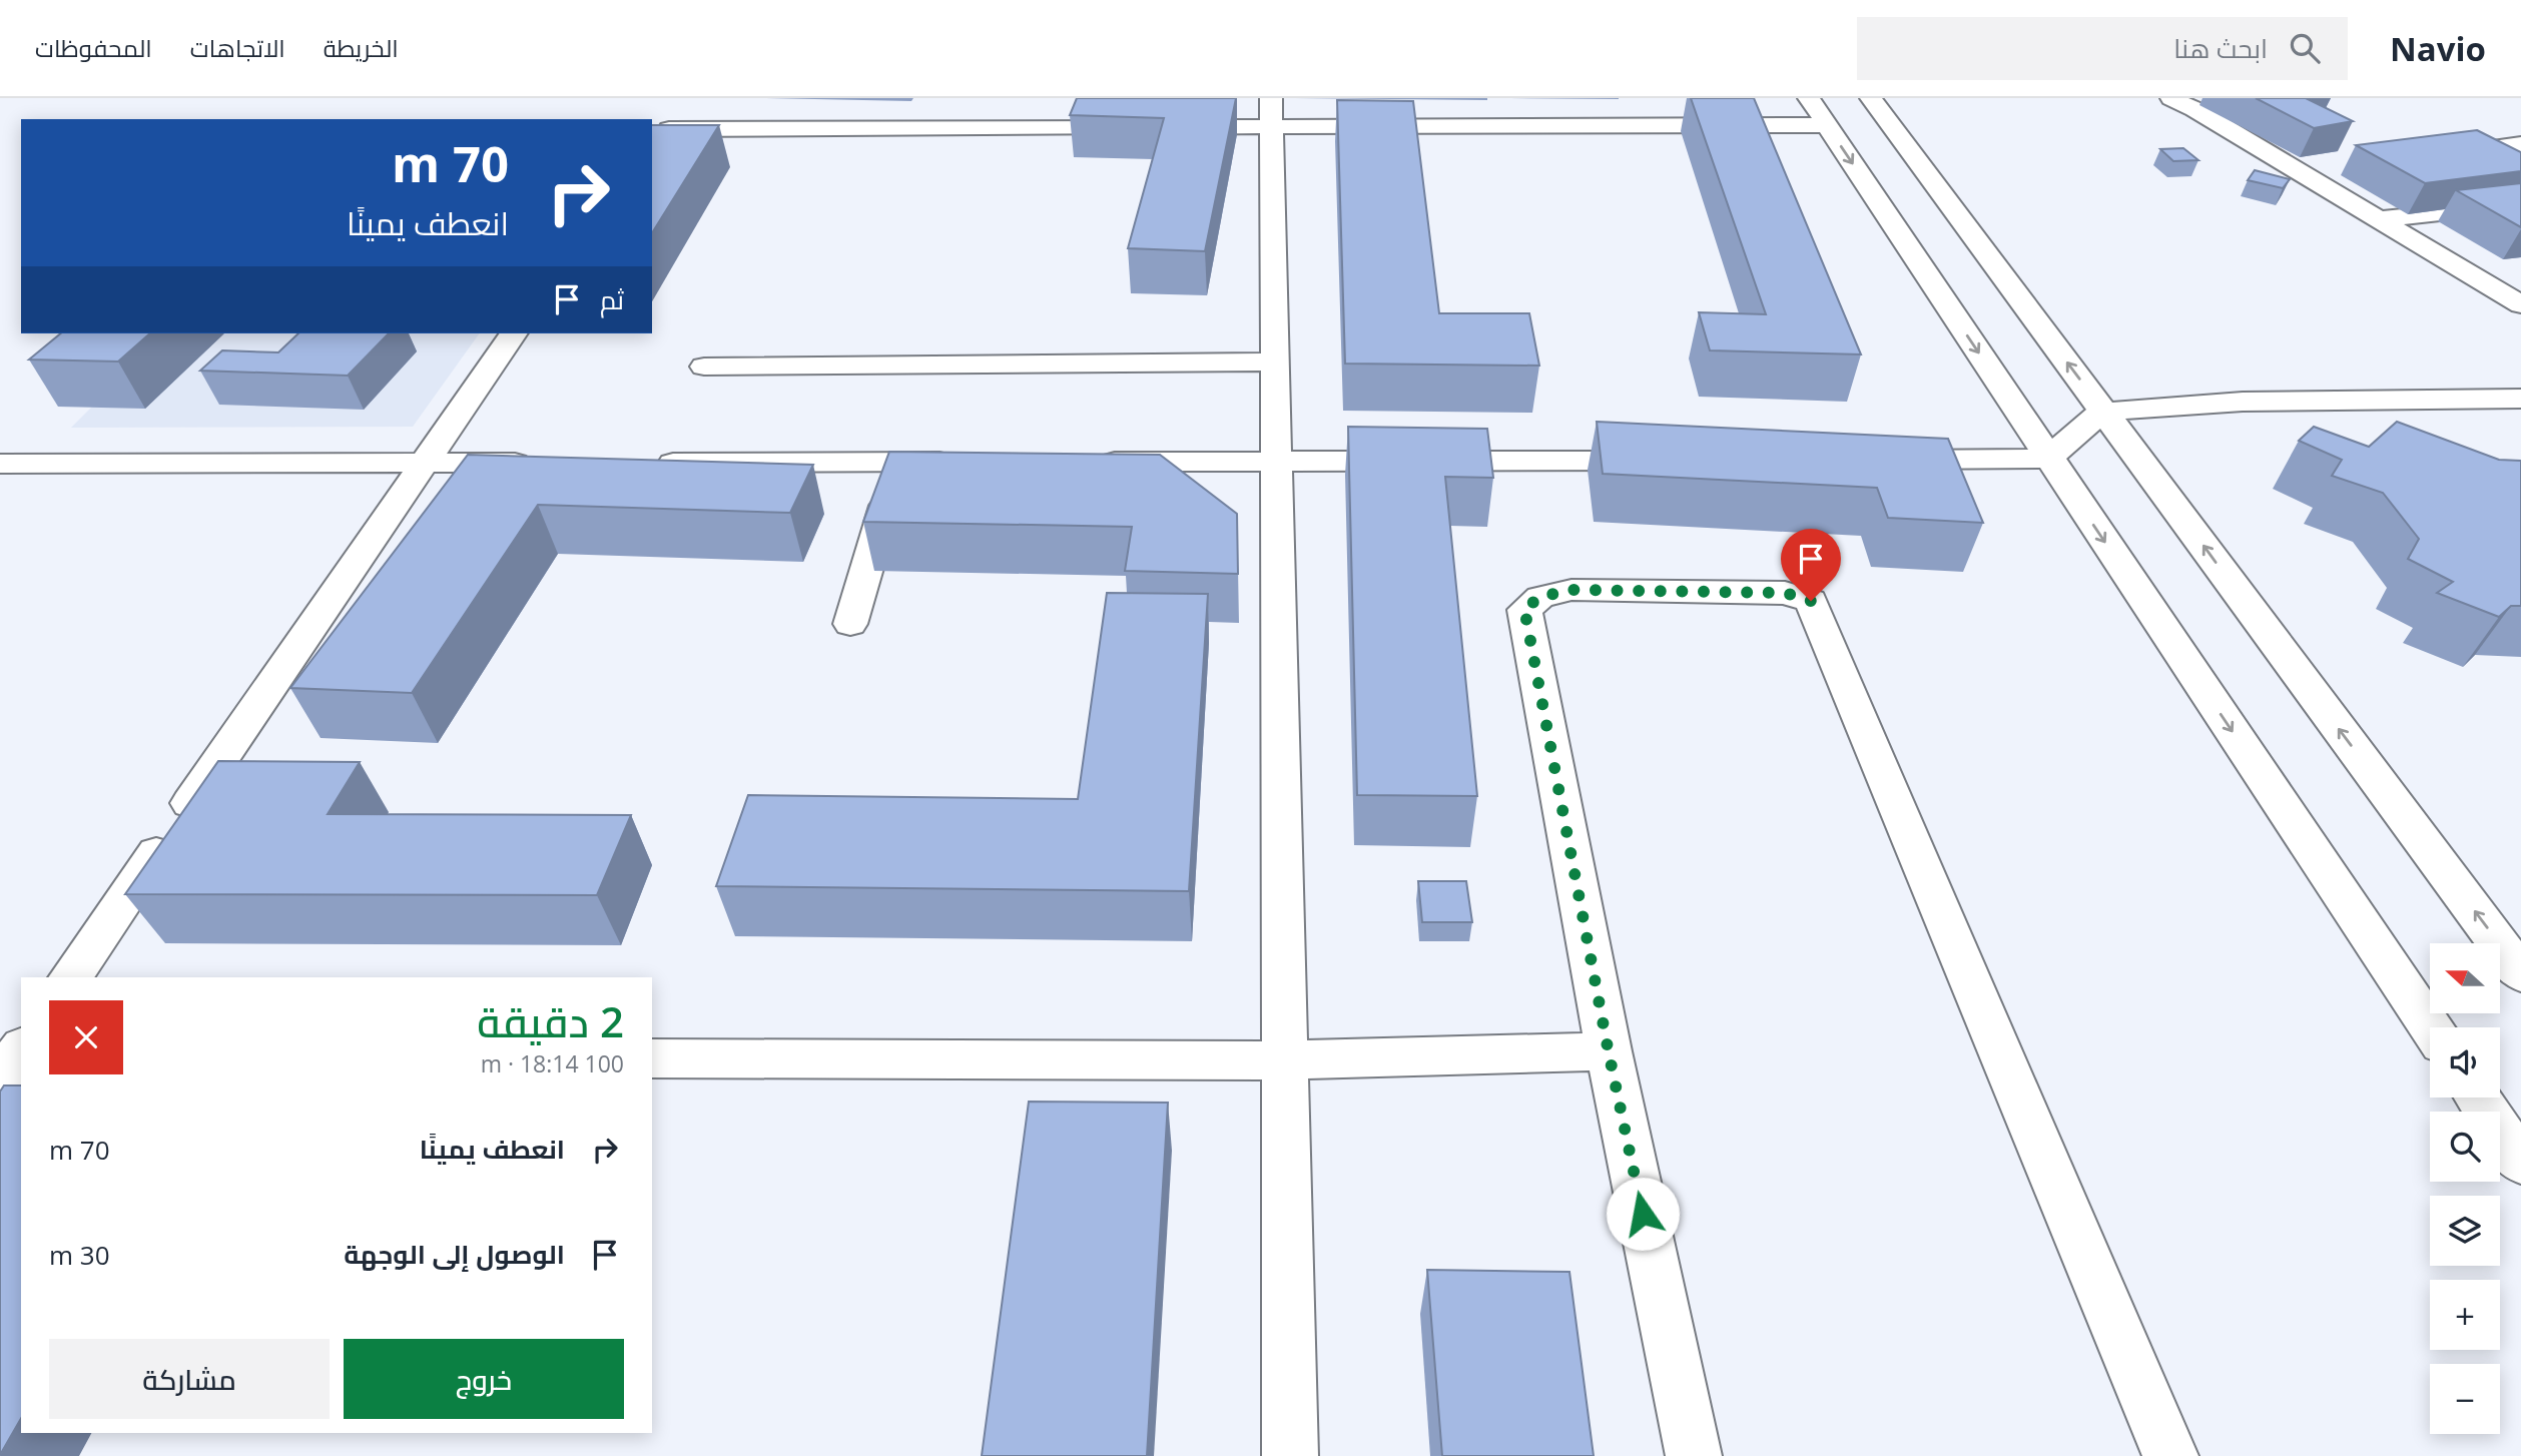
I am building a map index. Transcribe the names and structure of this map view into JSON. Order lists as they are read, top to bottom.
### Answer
{
  "north": "left",
  "page": {
    "header": "Navio",
    "search": "ابحث هنا",
    "nav": ["الخريطة", "الاتجاهات", "المحفوظات"],
    "turn": ["70 m", "انعطف يمينًا"],
    "then": "ثم",
    "map_buttons": ["+", "−"],
    "heading": ["2 دقيقة", "100 m · 18:14"],
    "list": [
      {
        "name": "انعطف يمينًا",
        "value": "70 m"
      },
      {
        "name": "الوصول إلى الوجهة",
        "value": "30 m"
      }
    ],
    "buttons": ["خروج", "مشاركة"]
  }
}
